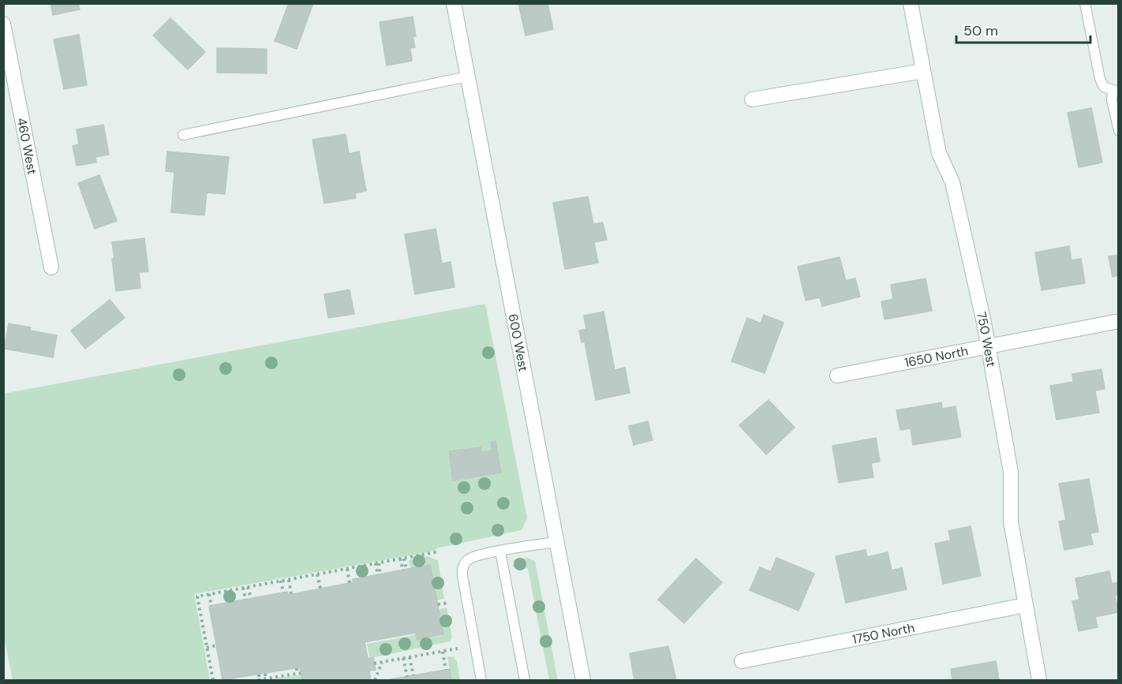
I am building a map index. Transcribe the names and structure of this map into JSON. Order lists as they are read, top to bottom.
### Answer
{
  "streets": {
    "street": [
      "460 West",
      "750 West",
      "600 West",
      "1650 North",
      "1750 North"
    ]
  },
  "crossings": [
    ["750 West", "1650 North"],
    ["750 West", "1750 North"]
  ],
  "scale_bar": "50 m"
}
